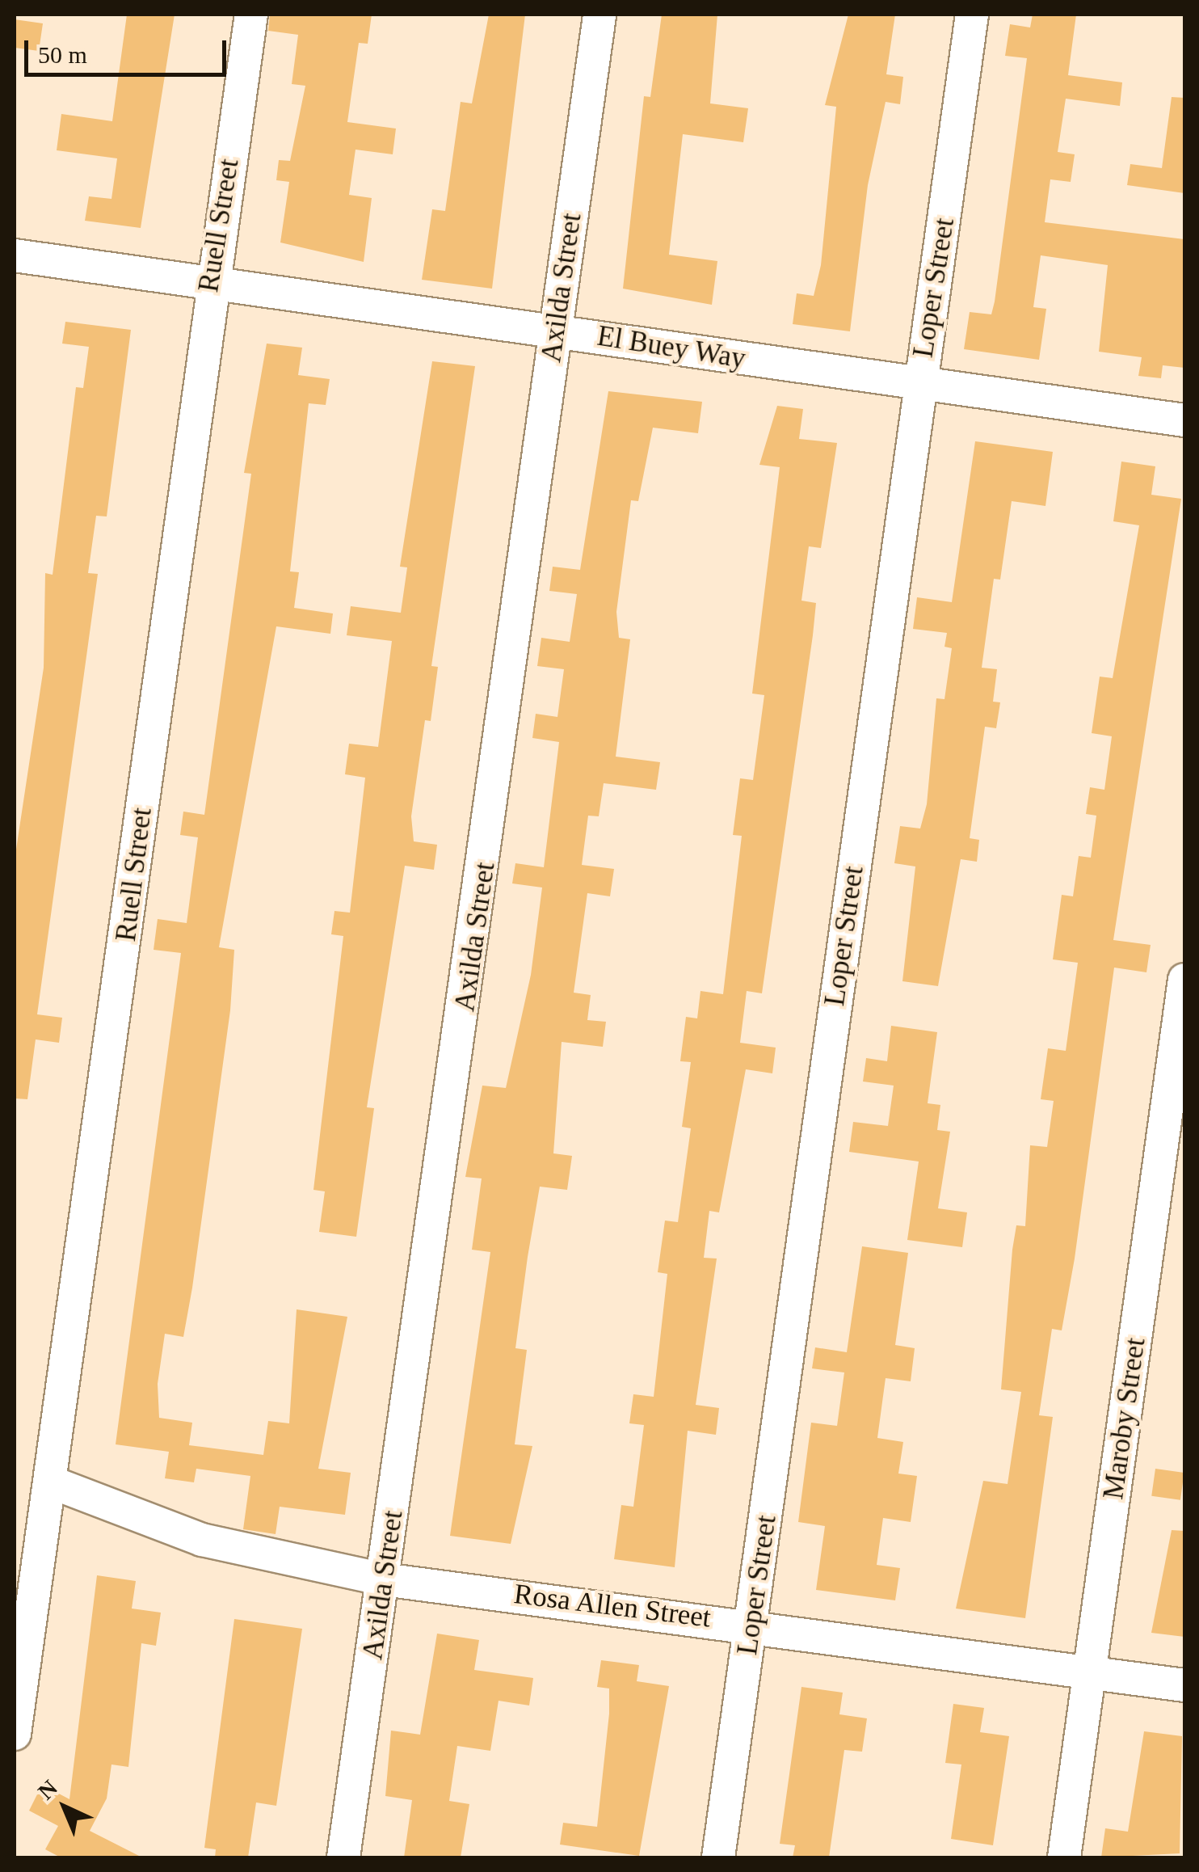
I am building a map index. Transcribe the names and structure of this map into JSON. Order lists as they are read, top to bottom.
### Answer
{
  "streets": {
    "street": [
      "Ruell Street",
      "Axilda Street",
      "Loper Street",
      "El Buey Way",
      "Maroby Street",
      "Rosa Allen Street"
    ]
  },
  "crossings": [
    ["Ruell Street", "El Buey Way"],
    ["Ruell Street", "Rosa Allen Street"],
    ["Axilda Street", "El Buey Way"],
    ["Axilda Street", "Rosa Allen Street"],
    ["Loper Street", "El Buey Way"],
    ["Loper Street", "Rosa Allen Street"],
    ["Maroby Street", "Rosa Allen Street"]
  ],
  "scale_bar": "50 m",
  "north": "top left"
}
